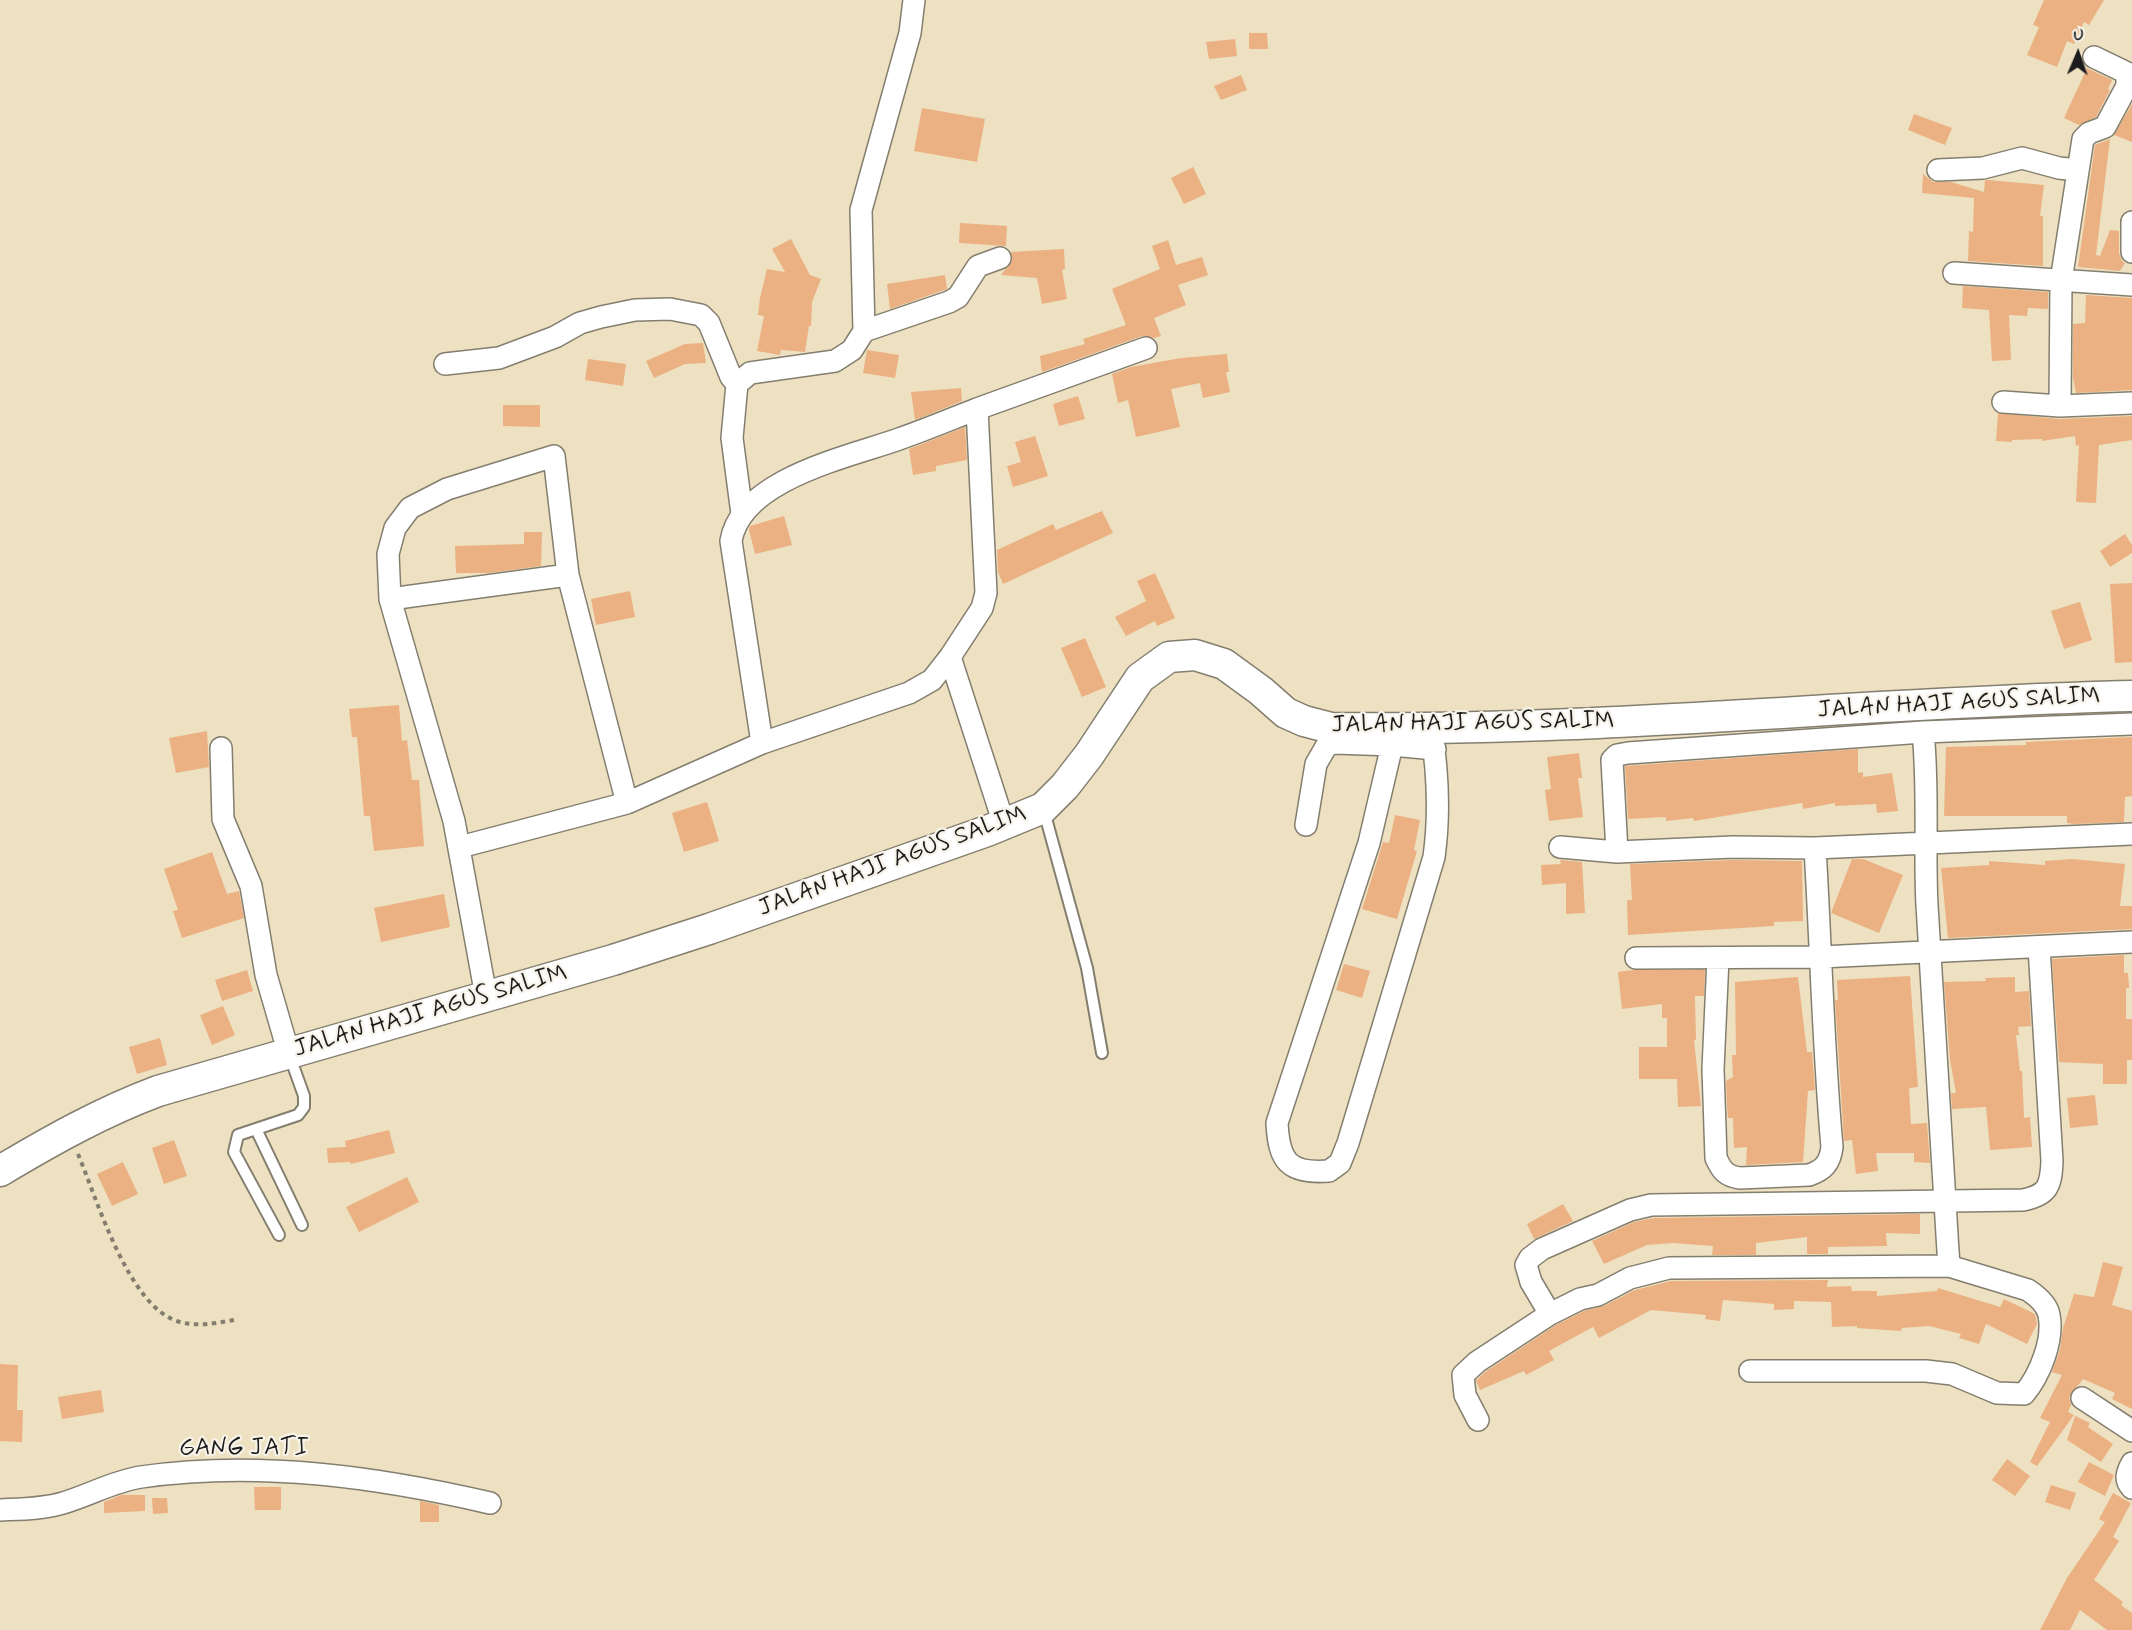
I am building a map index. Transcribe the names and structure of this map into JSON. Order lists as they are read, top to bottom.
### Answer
{
  "streets": {
    "street": ["JALAN HAJI AGUS SALIM", "GANG JATI"]
  },
  "north": "top"
}
